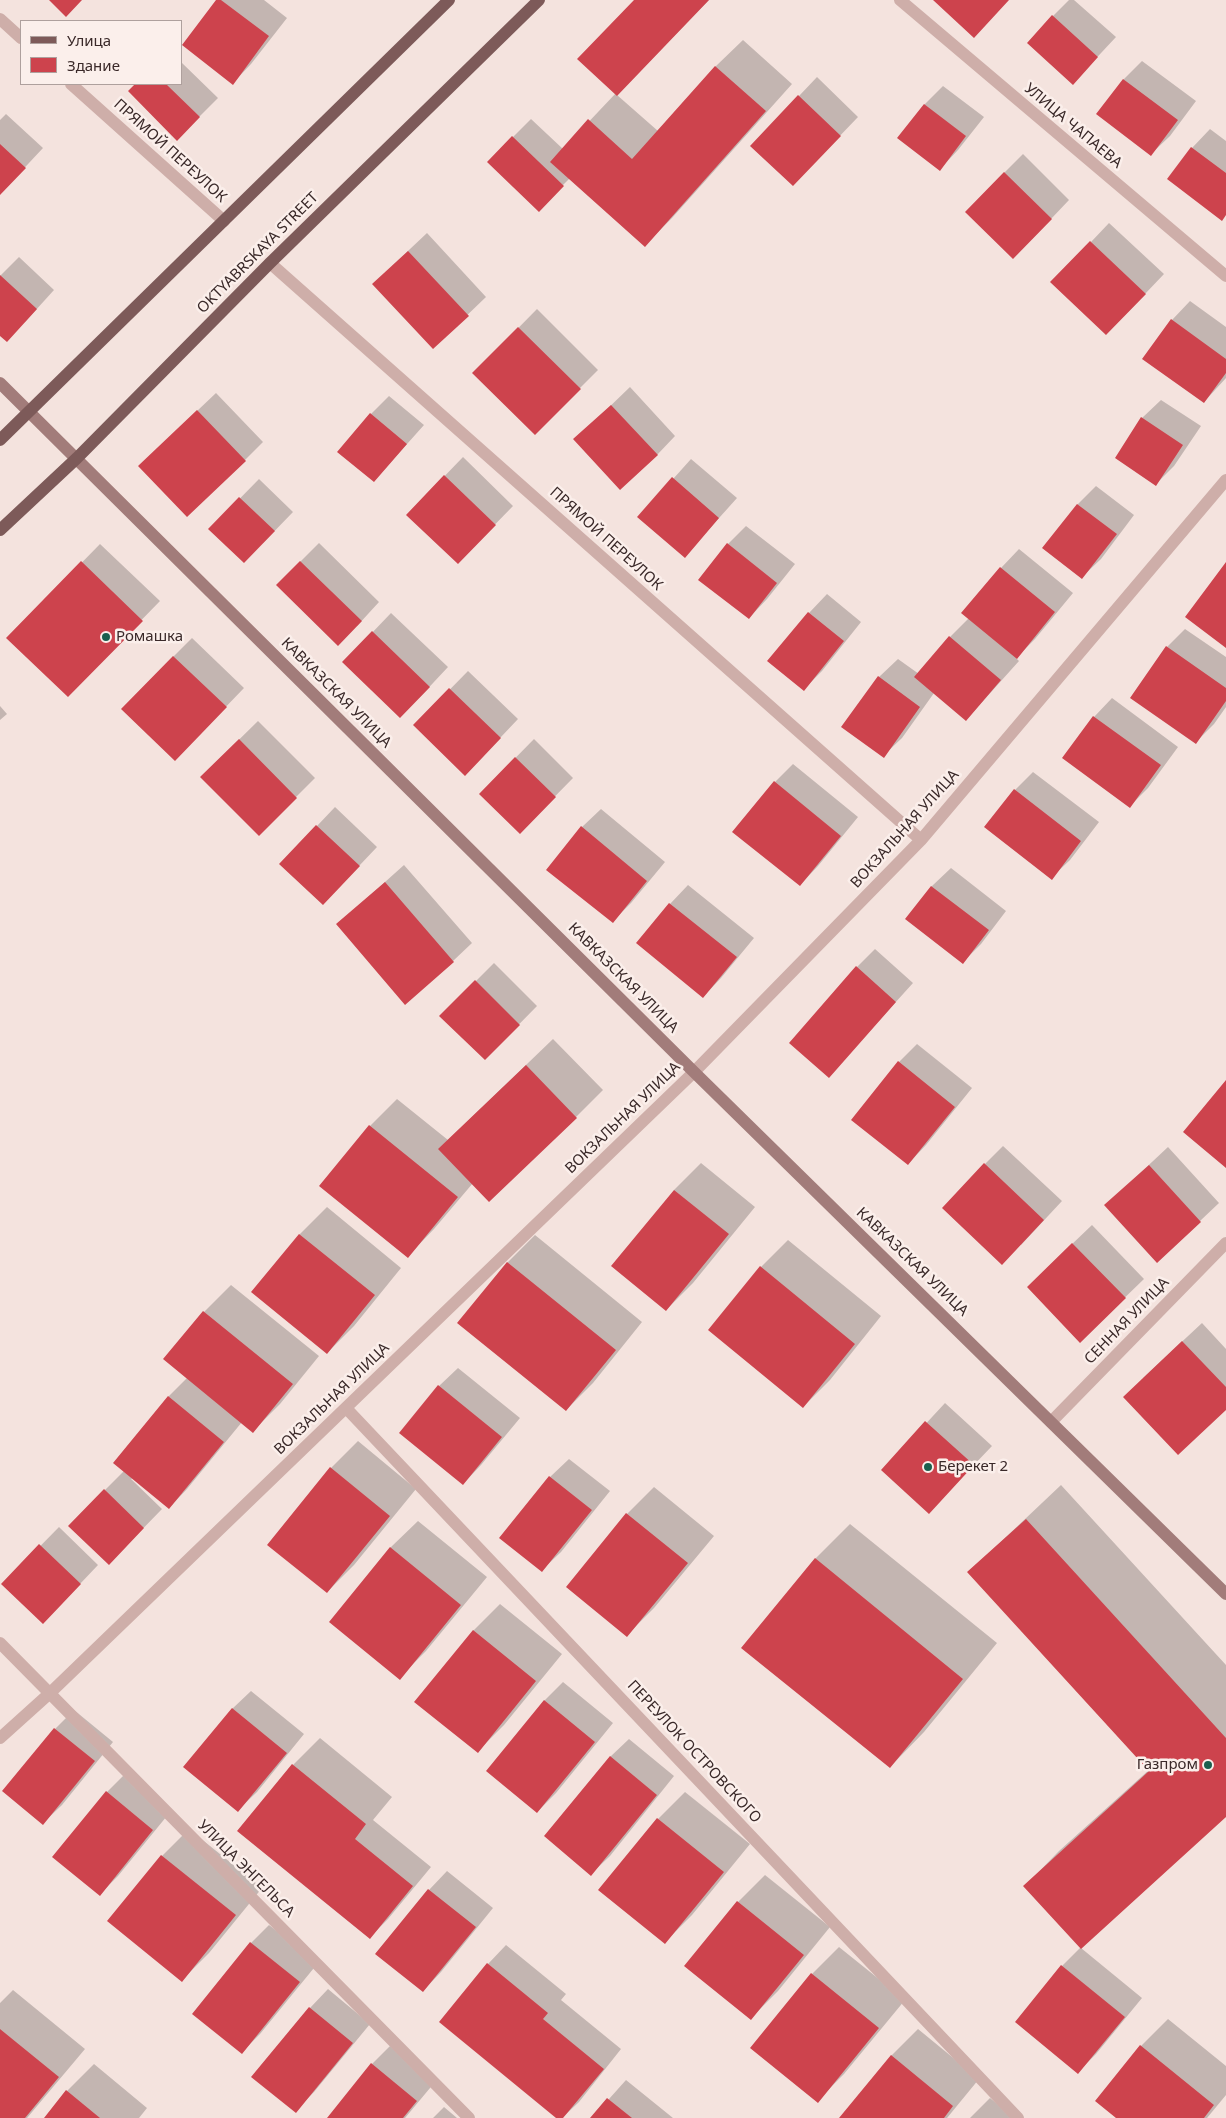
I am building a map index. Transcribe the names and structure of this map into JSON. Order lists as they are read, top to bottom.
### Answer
{
  "streets": {
    "main road": ["OKTYABRSKAYA STREET", "КАВКАЗСКАЯ УЛИЦА"],
    "street": [
      "УЛИЦА ЧАПАЕВА",
      "ПРЯМОЙ ПЕРЕУЛОК",
      "ВОКЗАЛЬНАЯ УЛИЦА",
      "СЕННАЯ УЛИЦА",
      "ПЕРЕУЛОК ОСТРОВСКОГО",
      "УЛИЦА ЭНГЕЛЬСА"
    ]
  },
  "crossings": [
    ["ПРЯМОЙ ПЕРЕУЛОК", "OKTYABRSKAYA STREET"],
    ["ПРЯМОЙ ПЕРЕУЛОК", "ВОКЗАЛЬНАЯ УЛИЦА"],
    ["OKTYABRSKAYA STREET", "КАВКАЗСКАЯ УЛИЦА"],
    ["КАВКАЗСКАЯ УЛИЦА", "ВОКЗАЛЬНАЯ УЛИЦА"],
    ["КАВКАЗСКАЯ УЛИЦА", "СЕННАЯ УЛИЦА"],
    ["ВОКЗАЛЬНАЯ УЛИЦА", "ПЕРЕУЛОК ОСТРОВСКОГО"],
    ["ВОКЗАЛЬНАЯ УЛИЦА", "УЛИЦА ЭНГЕЛЬСА"]
  ],
  "places": ["Ромашка", "Берекет 2", "Газпром"],
  "legend": ["Улица", "Здание"]
}
